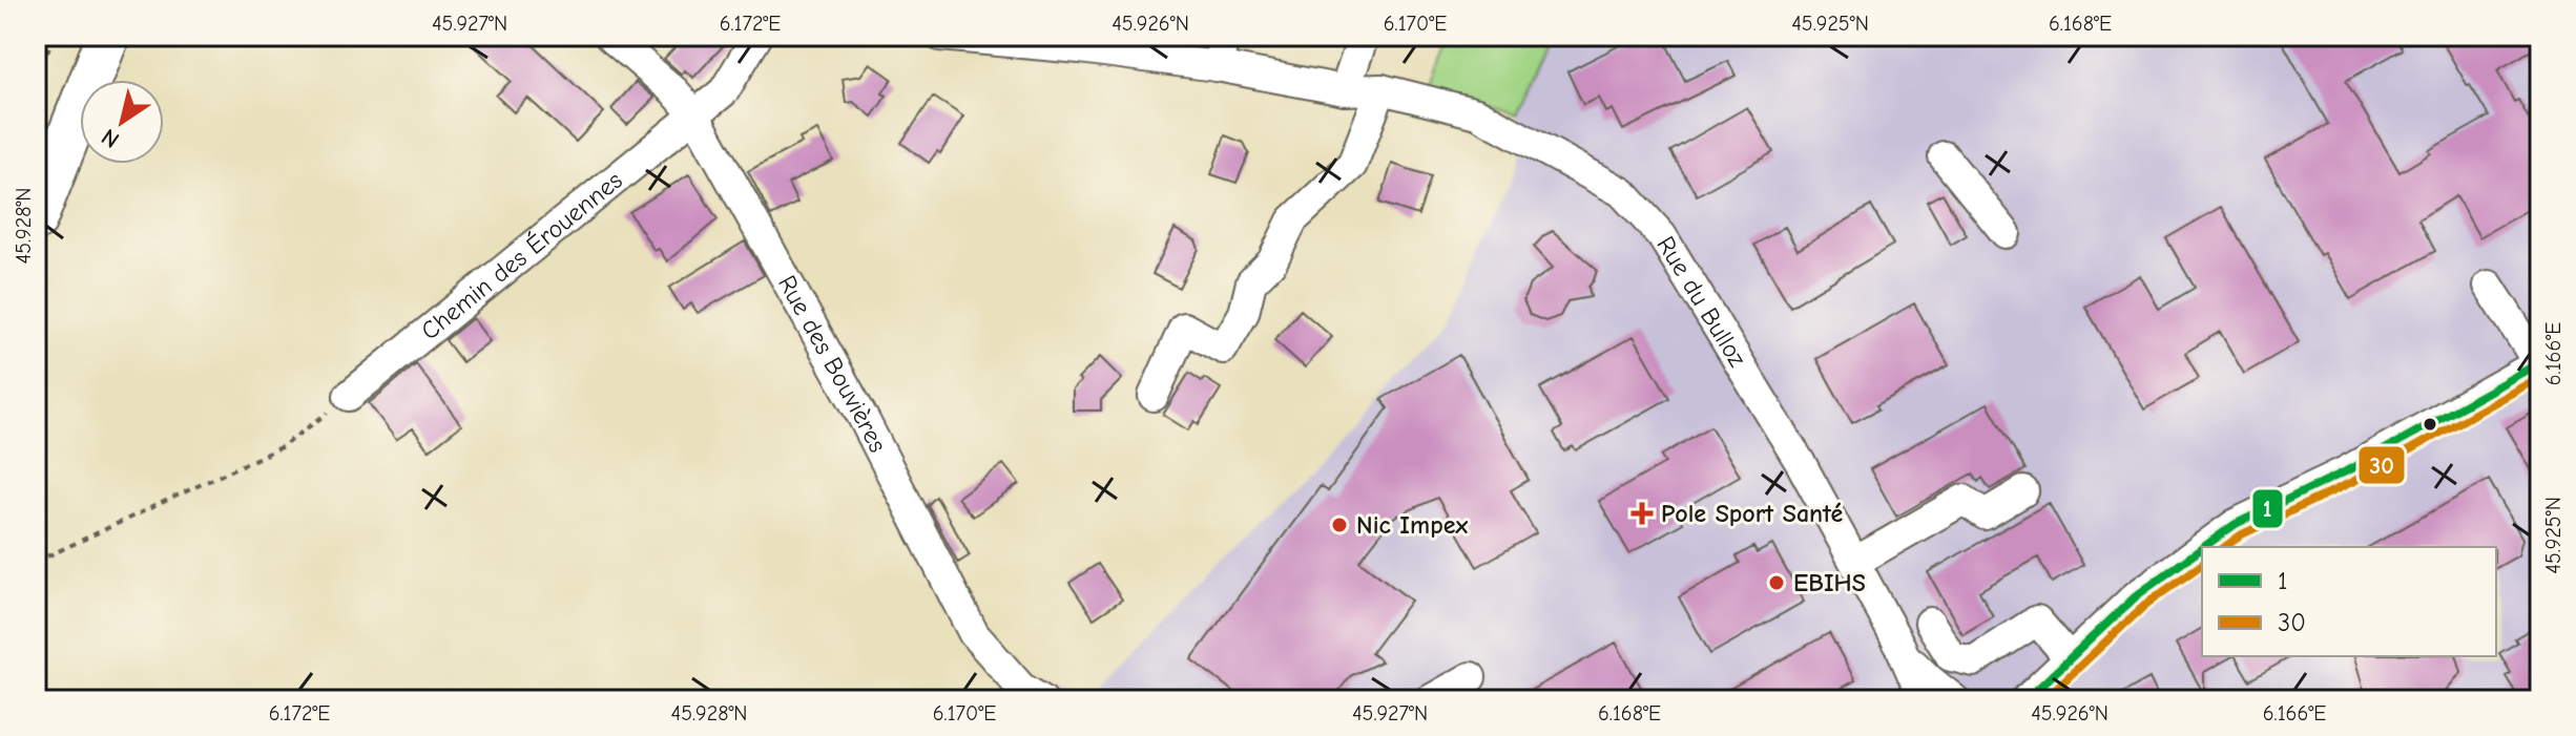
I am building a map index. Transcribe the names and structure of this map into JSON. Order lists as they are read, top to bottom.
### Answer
{
  "streets": {
    "street": ["Chemin des Érouennes", "Rue du Bulloz", "Rue des Bouvières"]
  },
  "crossings": [
    ["Chemin des Érouennes", "Rue des Bouvières"]
  ],
  "places": {
    "health": ["Pole Sport Santé"],
    "other": ["Nic Impex", "EBIHS"]
  },
  "lines": ["transit line 1", "transit line 30"],
  "legend": ["1", "30"],
  "north": "bottom left",
  "coordinates": [
    "45.927°N",
    "6.172°E",
    "45.926°N",
    "6.170°E",
    "45.925°N",
    "6.168°E",
    "45.928°N",
    "6.166°E"
  ]
}
